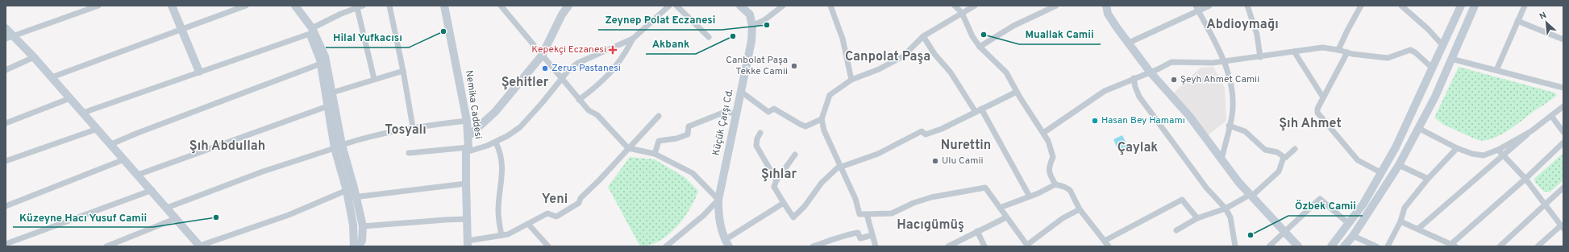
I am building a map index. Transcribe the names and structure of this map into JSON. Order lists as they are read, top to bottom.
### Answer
{
  "streets": {
    "main road": ["Nemika Caddesi", "Küçük Çarşı Cd."]
  },
  "districts": [
    "Abdioymağı",
    "Canpolat Paşa",
    "Şehitler",
    "Şıh Ahmet",
    "Tosyalı",
    "Nurettin",
    "Şıh Abdullah",
    "Çaylak",
    "Şıhlar",
    "Yeni",
    "Hacıgümüş"
  ],
  "places": {
    "other": [
      "Zeynep Polat Eczanesi",
      "Hilal Yufkacısı",
      "Muallak Camii",
      "Akbank",
      "Canbolat Paşa Tekke Camii",
      "Zerus Pastanesi",
      "Şeyh Ahmet Camii",
      "Hasan Bey Hamamı",
      "Ulu Camii",
      "Küzeyne Hacı Yusuf Camii",
      "Özbek Camii"
    ],
    "health": ["Kepekçi Eczanesi"]
  },
  "north": "top left"
}
